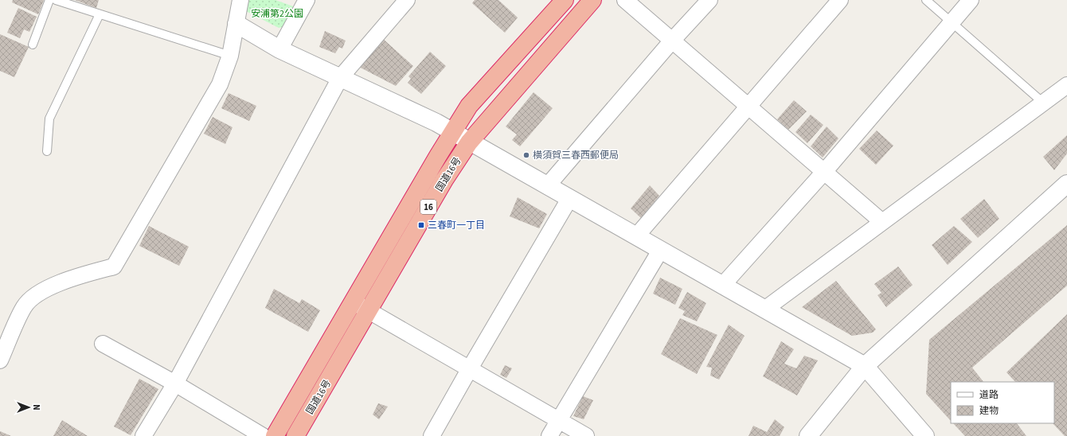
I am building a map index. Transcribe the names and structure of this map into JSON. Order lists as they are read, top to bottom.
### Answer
{
  "streets": {
    "highway": ["国道16号", "16"]
  },
  "parks": ["安浦第2公園"],
  "places": {
    "other": ["横須賀三春西郵便局"],
    "transit": ["三春町一丁目"]
  },
  "legend": ["道路", "建物"],
  "north": "right"
}
